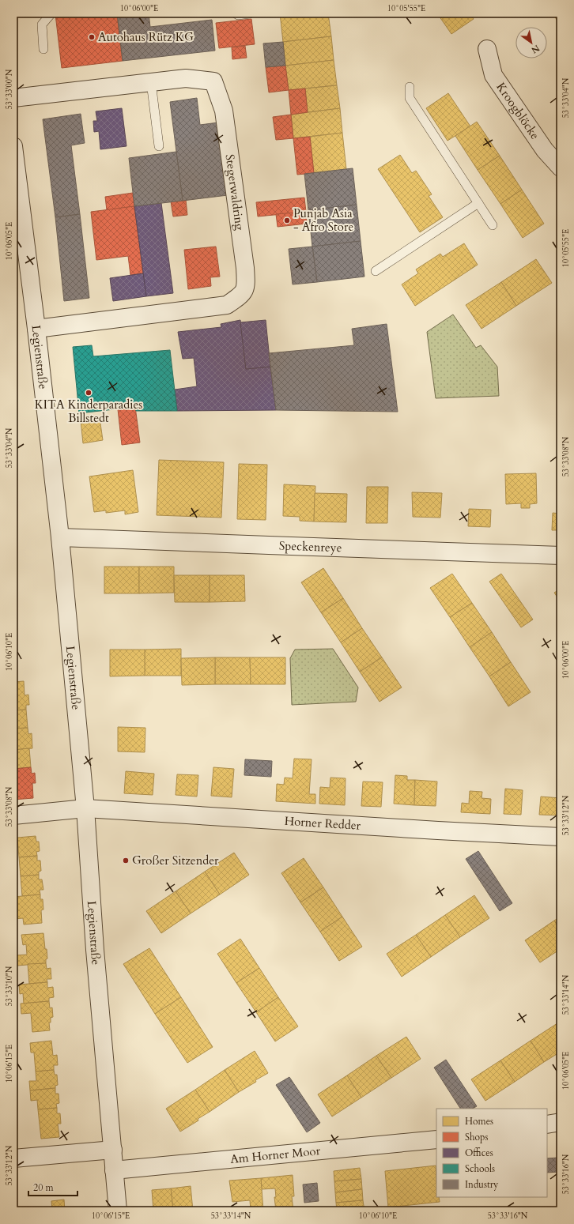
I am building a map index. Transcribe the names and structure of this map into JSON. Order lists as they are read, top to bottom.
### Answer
{
  "streets": {
    "street": [
      "Kroogblöcke",
      "Stegerwaldring",
      "Legienstraße",
      "Speckenreye",
      "Horner Redder",
      "Am Horner Moor"
    ]
  },
  "crossings": [
    ["Stegerwaldring", "Legienstraße"],
    ["Legienstraße", "Speckenreye"],
    ["Legienstraße", "Horner Redder"],
    ["Legienstraße", "Am Horner Moor"]
  ],
  "places": [
    "Autohaus Rütz KG",
    "Punjab Asia - Afro Store",
    "KITA Kinderparadies Billstedt",
    "Großer Sitzender"
  ],
  "legend": [
    "Homes",
    "Shops",
    "Offices",
    "Schools",
    "Industry"
  ],
  "scale_bar": "20 m",
  "north": "bottom right",
  "coordinates": [
    "10°06'00\"E",
    "10°05'55\"E",
    "53°33'00\"N",
    "53°33'04\"N",
    "10°06'05\"E",
    "53°33'08\"N",
    "10°06'10\"E",
    "53°33'12\"N",
    "53°33'10\"N",
    "53°33'14\"N",
    "10°06'15\"E",
    "53°33'16\"N"
  ]
}
